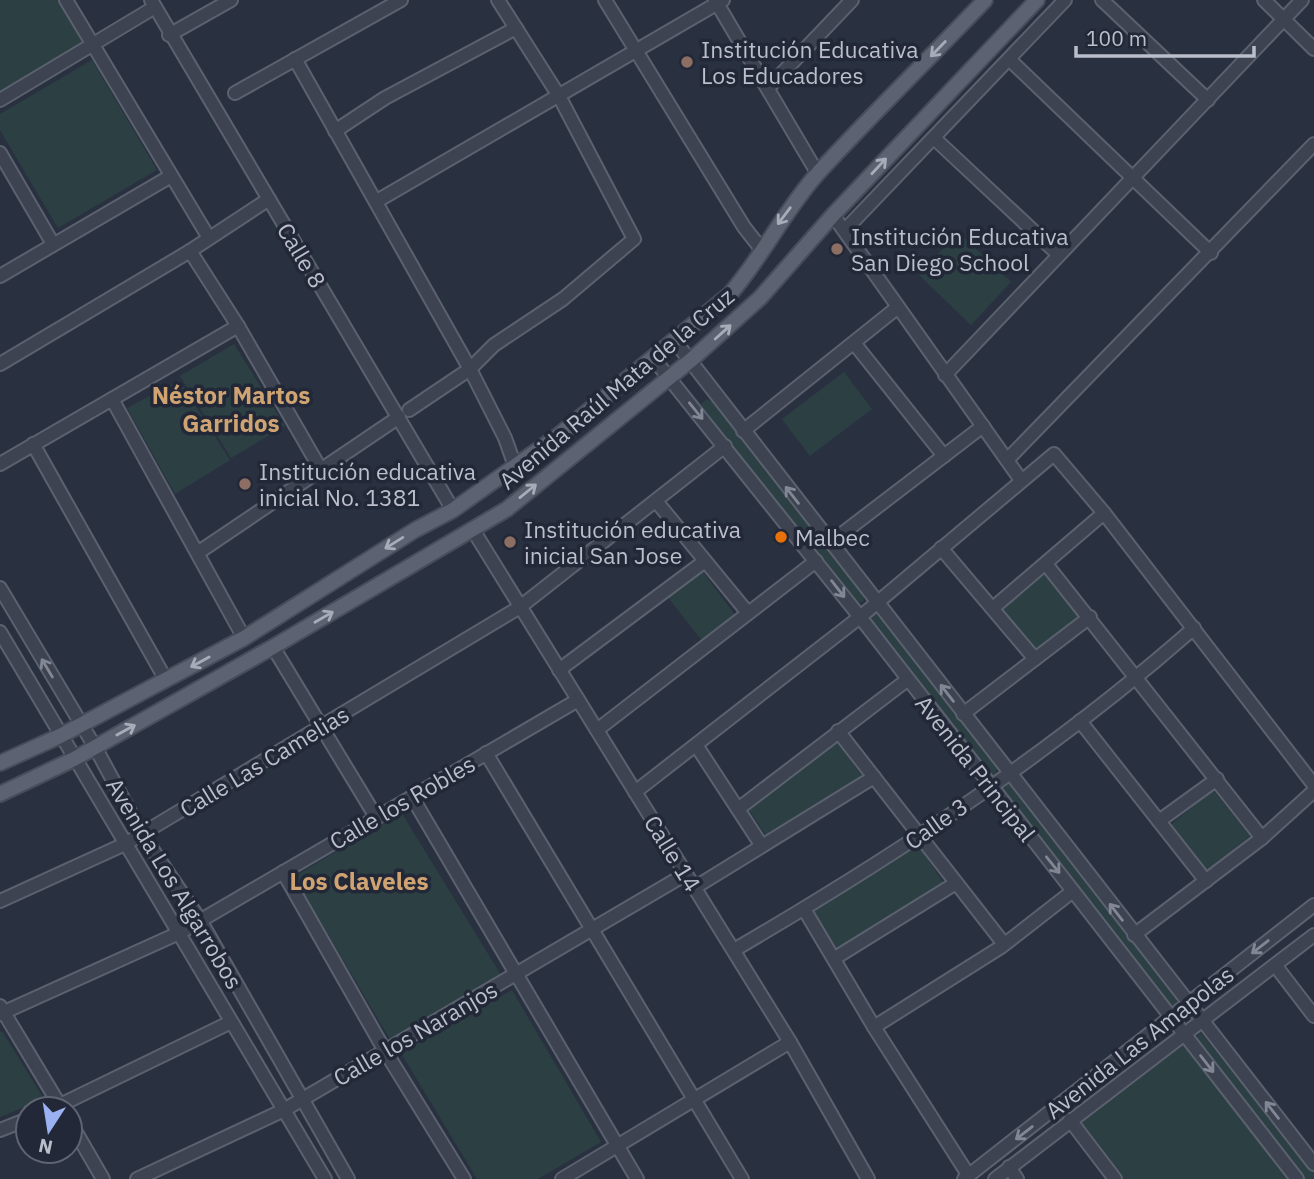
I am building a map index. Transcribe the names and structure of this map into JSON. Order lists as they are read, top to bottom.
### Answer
{
  "streets": {
    "main road": ["Avenida Raúl Mata de la Cruz"],
    "street": [
      "Calle 8",
      "Calle Las Camelias",
      "Avenida Principal",
      "Calle los Robles",
      "Calle 3",
      "Calle 14",
      "Avenida Los Algarrobos",
      "Calle los Naranjos",
      "Avenida Las Amapolas"
    ]
  },
  "crossings": [
    ["Calle 8", "Avenida Raúl Mata de la Cruz"],
    ["Avenida Raúl Mata de la Cruz", "Avenida Principal"],
    ["Avenida Raúl Mata de la Cruz", "Calle 14"],
    ["Avenida Raúl Mata de la Cruz", "Avenida Los Algarrobos"],
    ["Calle Las Camelias", "Avenida Principal"],
    ["Calle Las Camelias", "Calle 14"],
    ["Calle Las Camelias", "Avenida Los Algarrobos"],
    ["Avenida Principal", "Calle 3"],
    ["Avenida Principal", "Avenida Las Amapolas"],
    ["Calle los Robles", "Calle 14"],
    ["Calle los Robles", "Avenida Los Algarrobos"],
    ["Calle 3", "Calle 14"],
    ["Calle 14", "Calle los Naranjos"],
    ["Avenida Los Algarrobos", "Calle los Naranjos"]
  ],
  "districts": ["Néstor Martos Garridos", "Los Claveles"],
  "places": [
    "Institución Educativa Los Educadores",
    "Institución Educativa San Diego School",
    "Institución educativa inicial No. 1381",
    "Malbec",
    "Institución educativa inicial San Jose"
  ],
  "scale_bar": "100 m",
  "north": "bottom"
}
